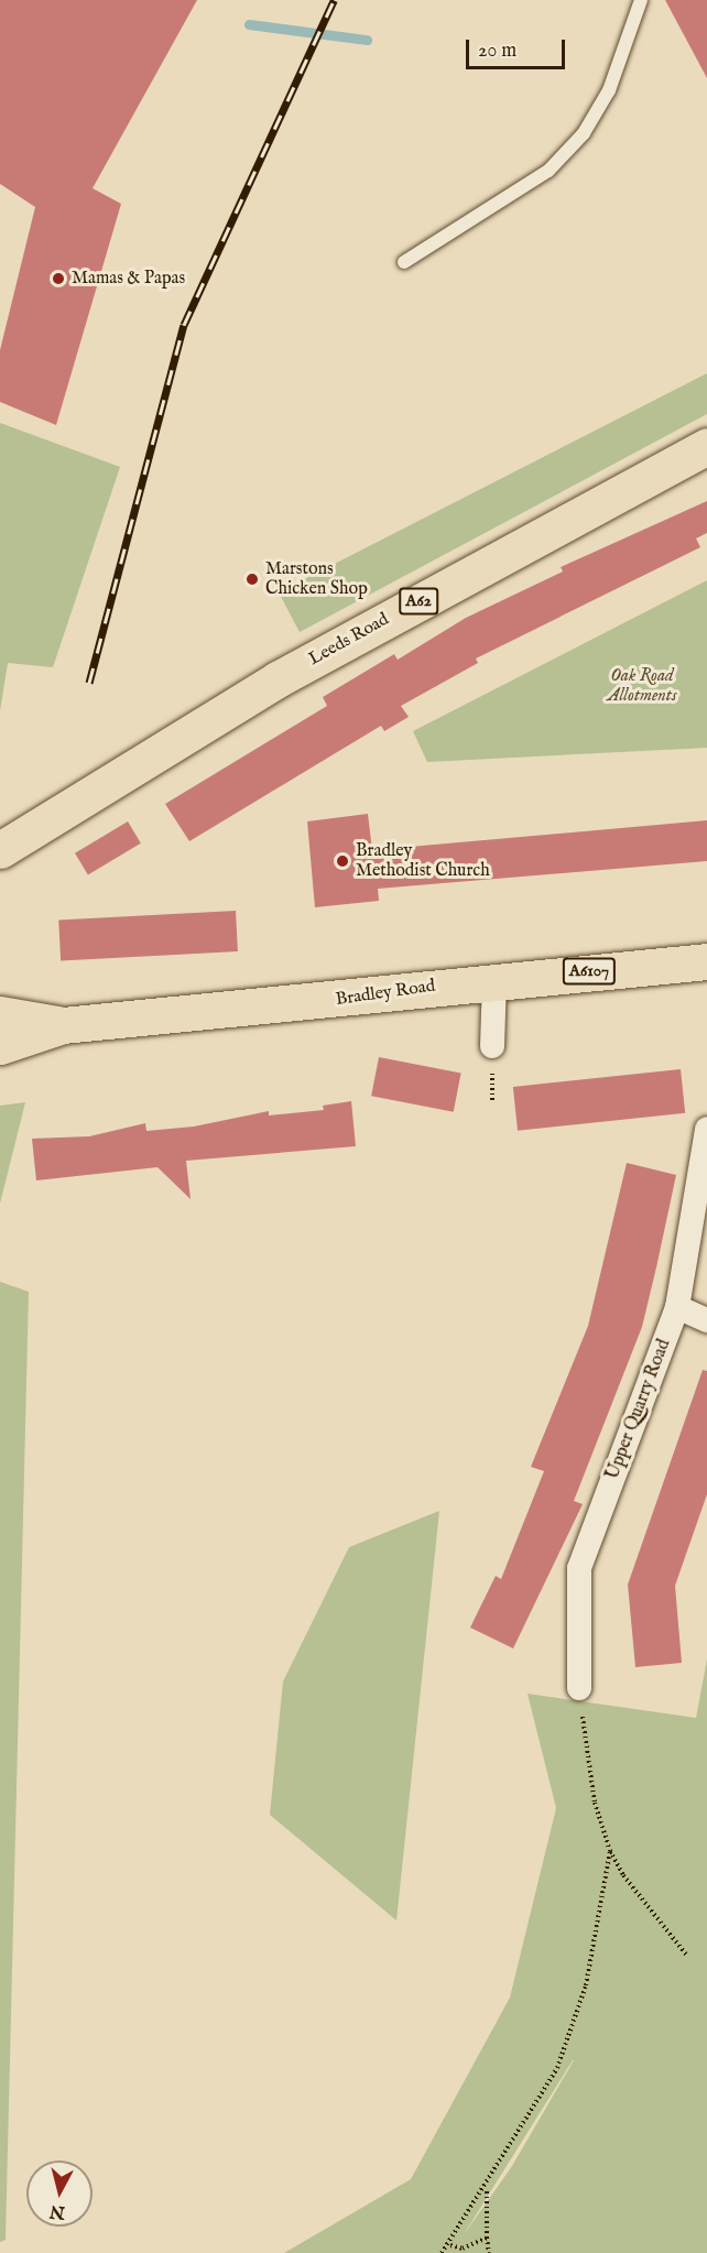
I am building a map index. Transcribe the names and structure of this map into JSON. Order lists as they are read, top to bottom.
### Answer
{
  "streets": {
    "main road": [
      "A62",
      "Leeds Road",
      "A6107",
      "Bradley Road"
    ],
    "street": ["Upper Quarry Road"]
  },
  "parks": ["Oak Road Allotments"],
  "places": ["Mamas & Papas", "Marstons Chicken Shop", "Bradley Methodist Church"],
  "scale_bar": "20 m",
  "north": "bottom"
}
